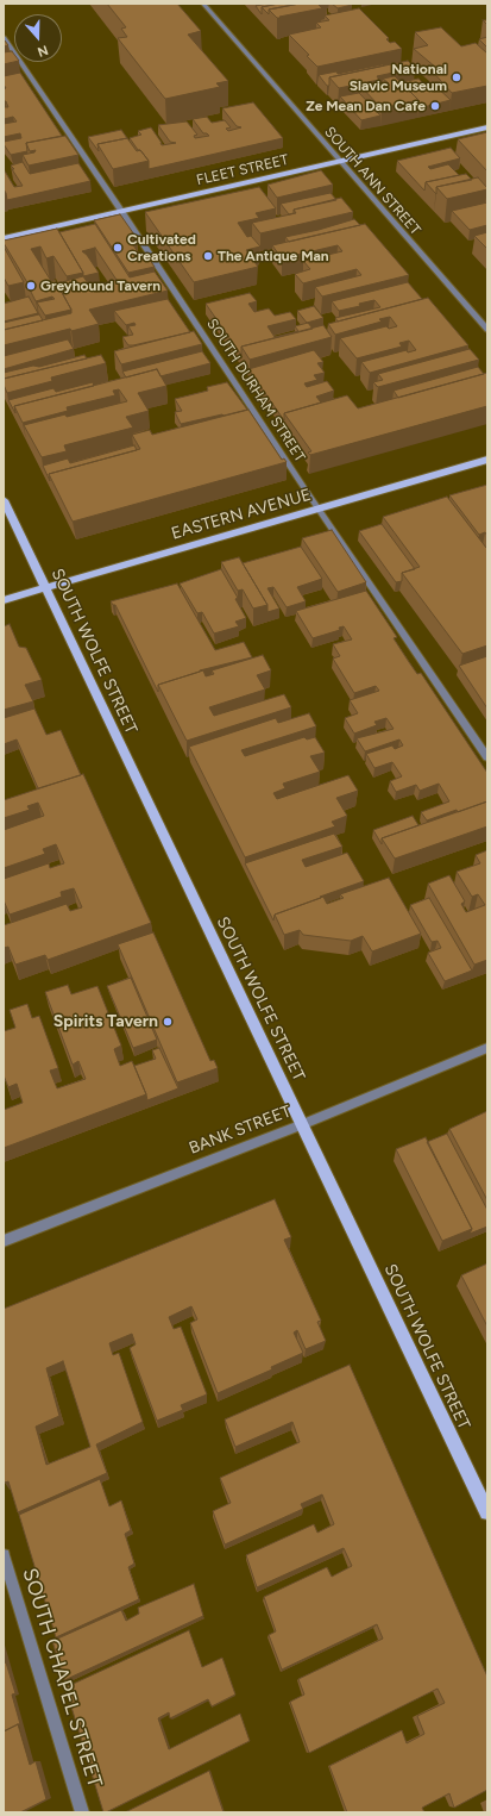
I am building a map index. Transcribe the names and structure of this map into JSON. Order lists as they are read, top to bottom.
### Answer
{
  "streets": {
    "main road": ["FLEET STREET", "EASTERN AVENUE", "SOUTH WOLFE STREET"],
    "street": [
      "SOUTH ANN STREET",
      "SOUTH DURHAM STREET",
      "BANK STREET",
      "SOUTH CHAPEL STREET"
    ]
  },
  "crossings": [
    ["FLEET STREET", "SOUTH ANN STREET"],
    ["FLEET STREET", "SOUTH DURHAM STREET"],
    ["SOUTH DURHAM STREET", "EASTERN AVENUE"],
    ["EASTERN AVENUE", "SOUTH WOLFE STREET"],
    ["SOUTH WOLFE STREET", "BANK STREET"]
  ],
  "places": [
    "National Slavic Museum",
    "Ze Mean Dan Cafe",
    "Cultivated Creations",
    "The Antique Man",
    "Greyhound Tavern",
    "Spirits Tavern"
  ],
  "north": "bottom"
}
